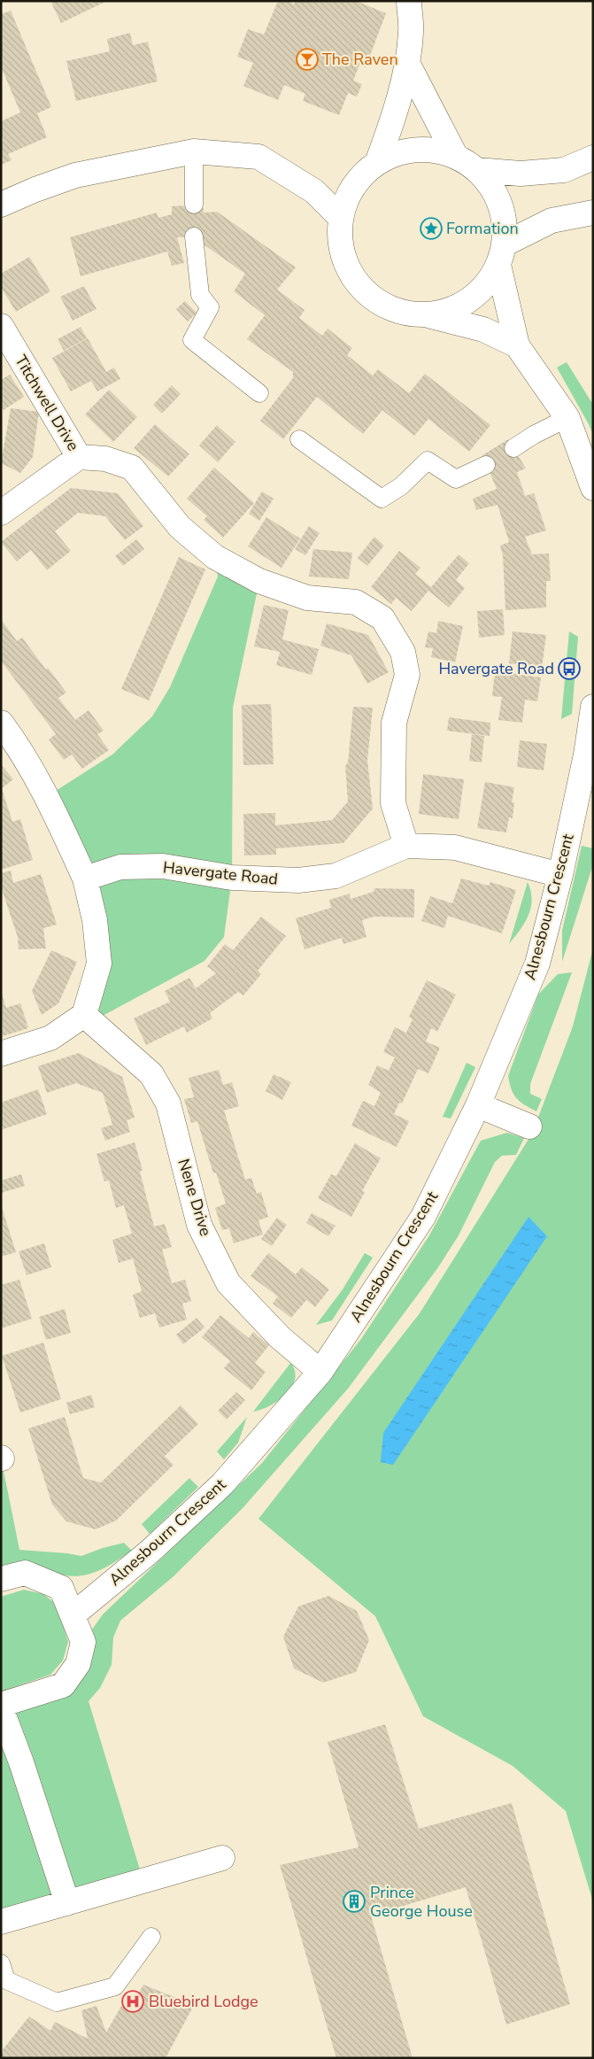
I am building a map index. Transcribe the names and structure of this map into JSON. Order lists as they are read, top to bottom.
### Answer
{
  "streets": {
    "street": [
      "Titchwell Drive",
      "Havergate Road",
      "Alnesbourn Crescent",
      "Nene Drive"
    ]
  },
  "crossings": [
    ["Havergate Road", "Alnesbourn Crescent"],
    ["Alnesbourn Crescent", "Nene Drive"]
  ],
  "places": {
    "bar": ["The Raven"],
    "place": ["Formation"],
    "bus stop": ["Havergate Road"],
    "building": ["Prince George House"],
    "hospital": ["Bluebird Lodge"]
  }
}
